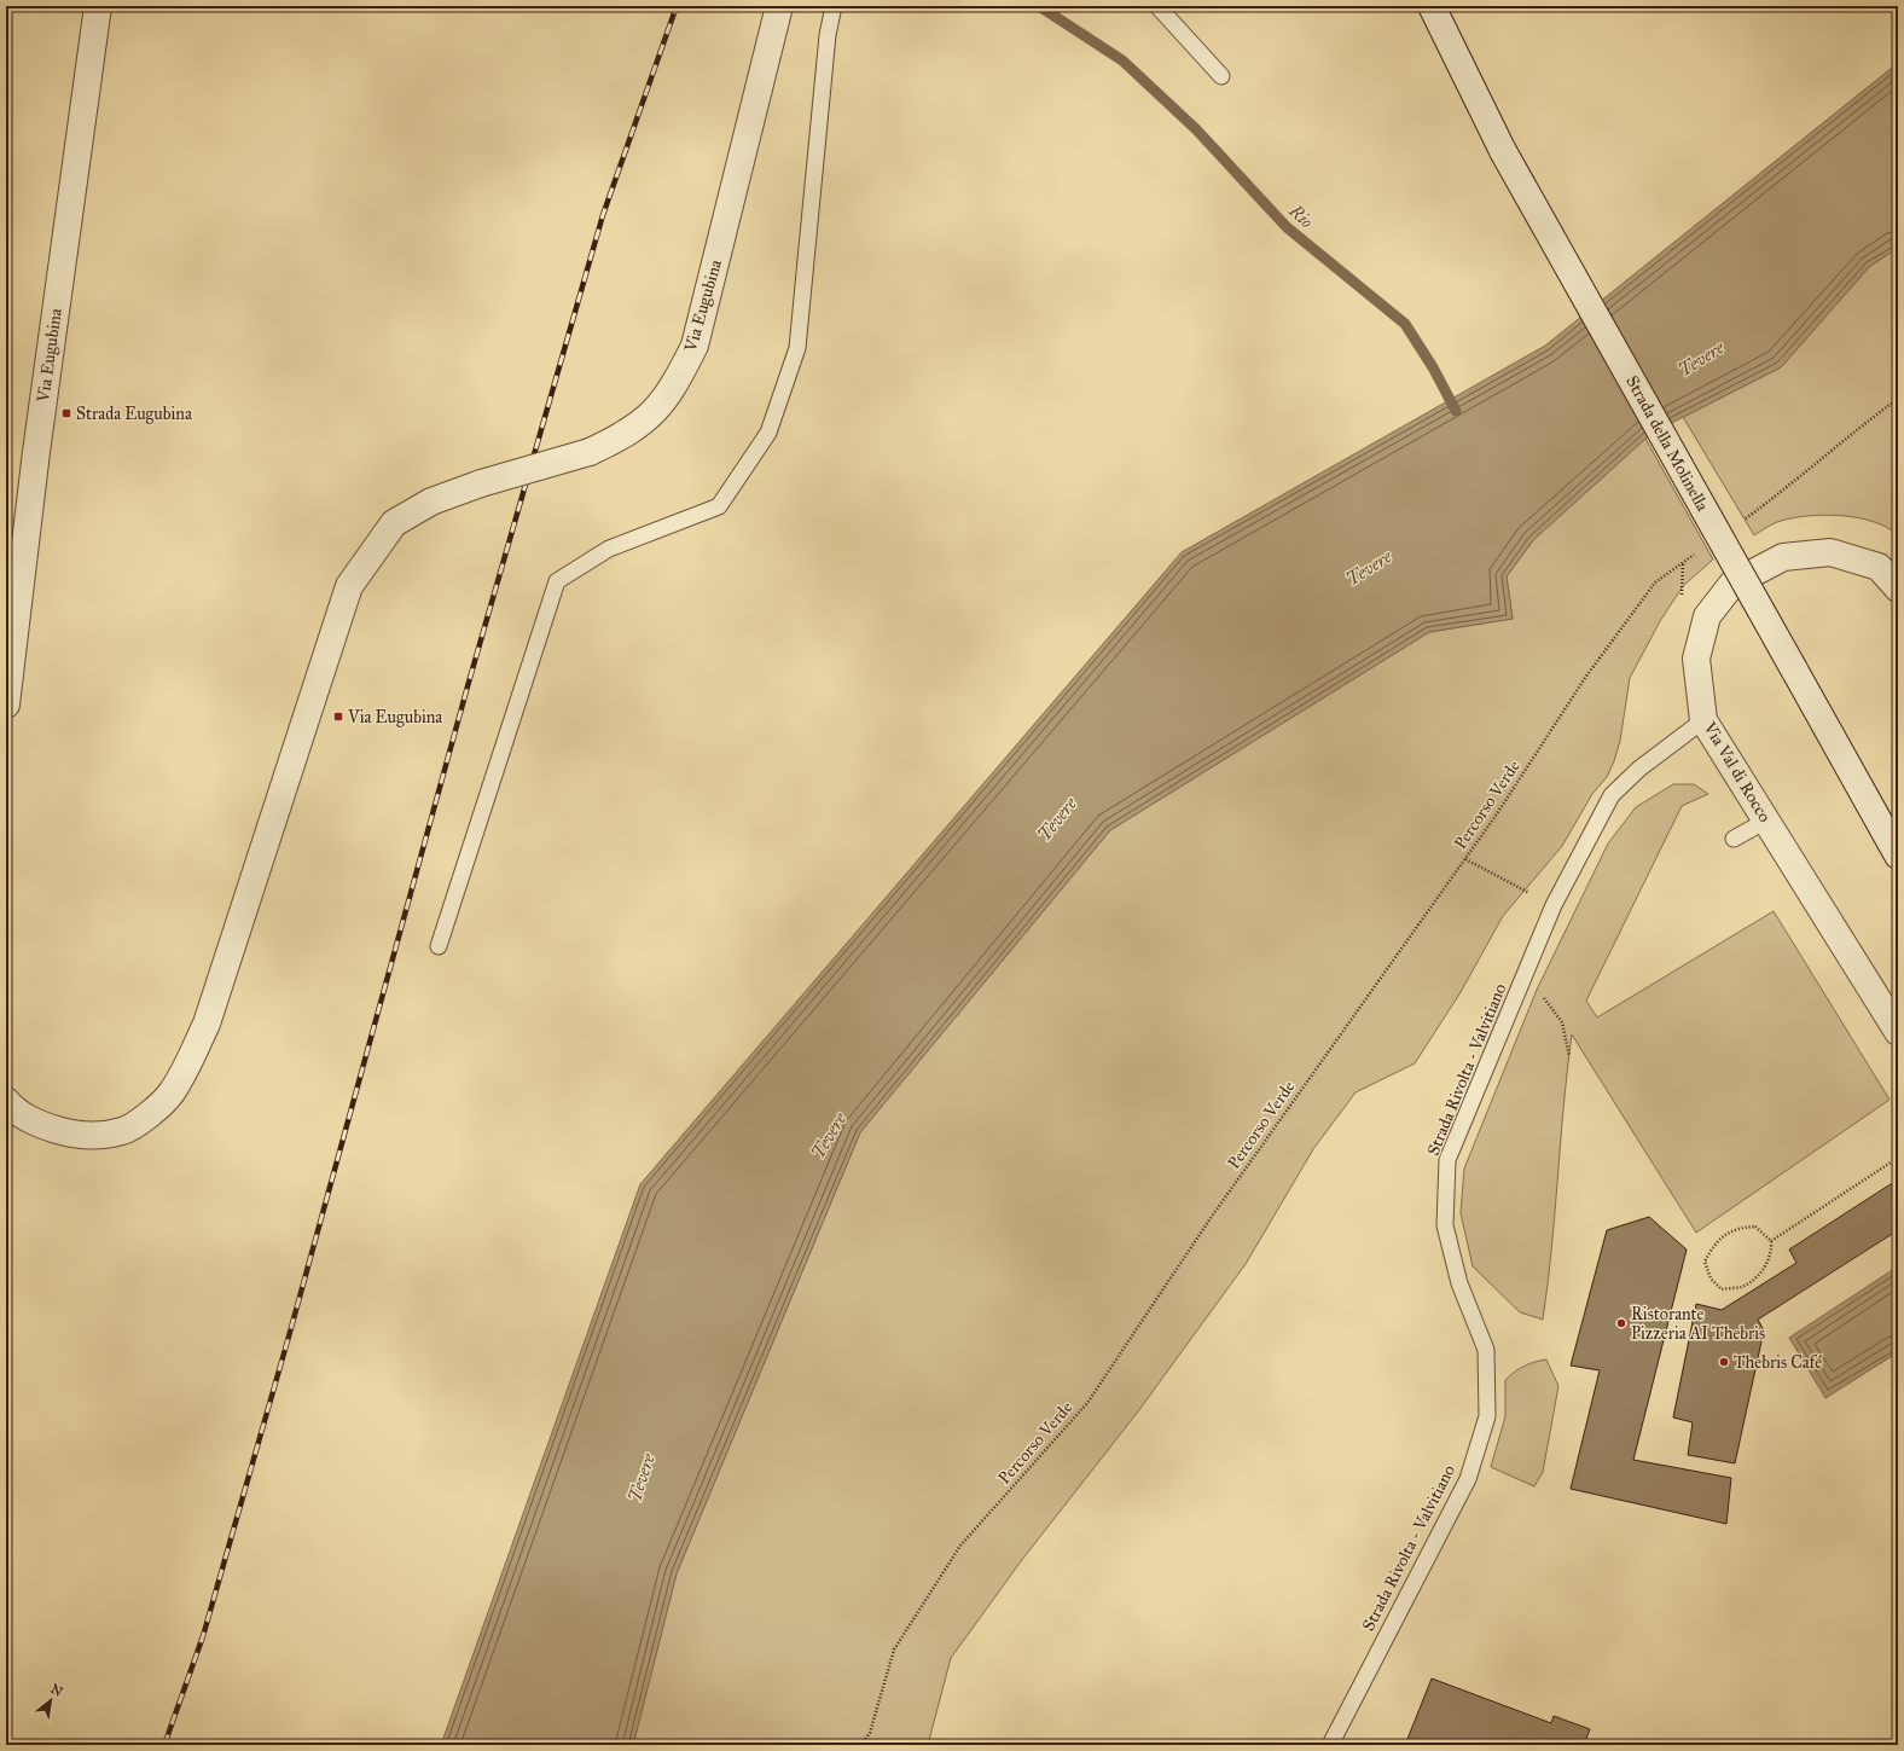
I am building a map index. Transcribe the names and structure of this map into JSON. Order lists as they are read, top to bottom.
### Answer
{
  "streets": {
    "street": ["Via Eugubina", "Strada della Molinella", "Via Val di Rocco"],
    "lane": ["Strada Rivolta - Valvitiano"],
    "path": ["Percorso Verde"]
  },
  "crossings": [
    ["Via Val di Rocco", "Strada Rivolta - Valvitiano"]
  ],
  "water": ["Rio", "Tevere"],
  "places": {
    "transit": ["Strada Eugubina", "Via Eugubina"],
    "other": ["Ristorante Pizzeria AI Thebris", "Thebris Café"]
  },
  "north": "top right"
}
